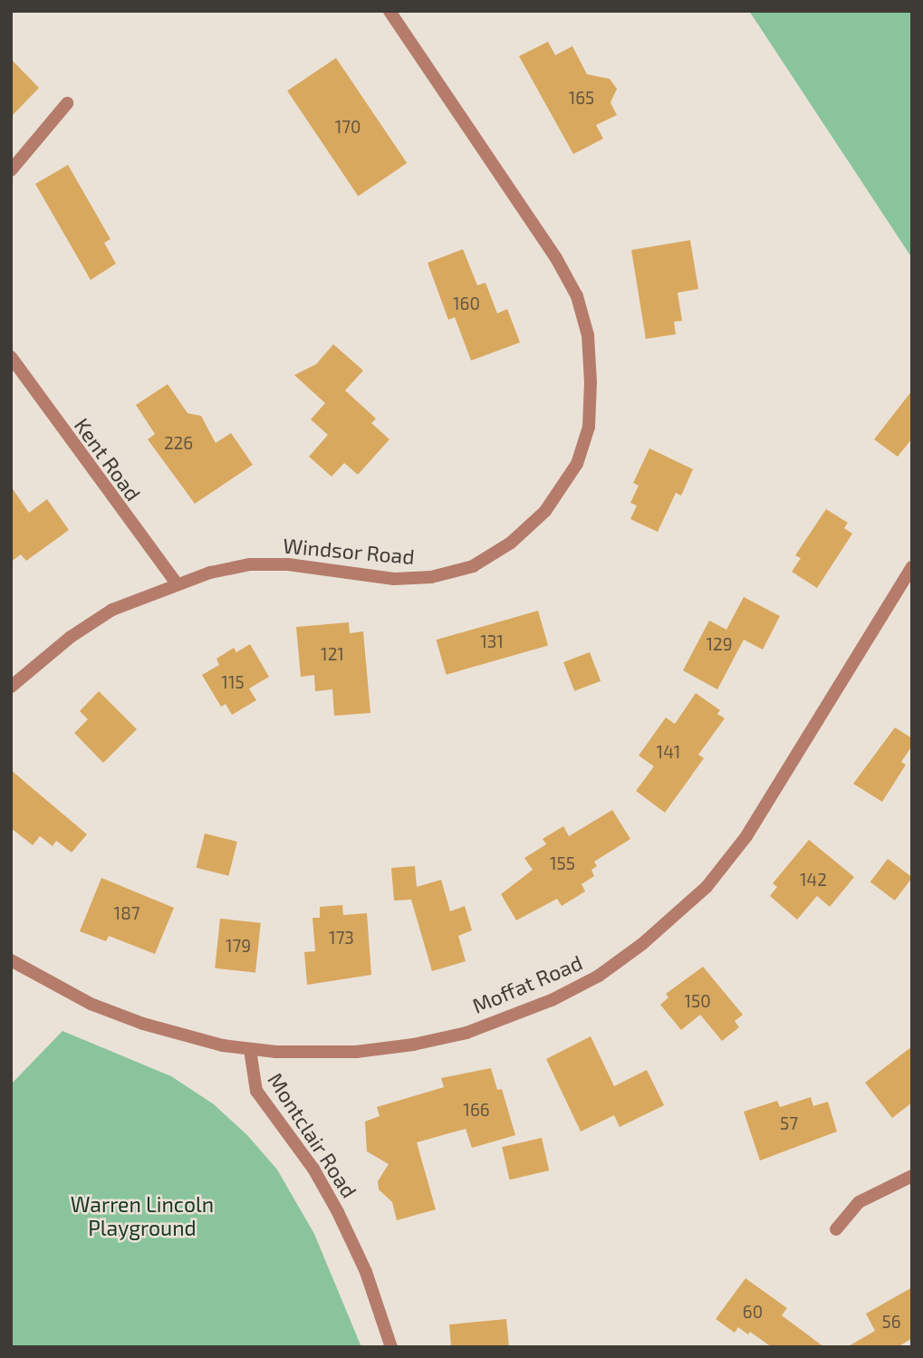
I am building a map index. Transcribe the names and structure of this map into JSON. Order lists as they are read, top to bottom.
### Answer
{
  "streets": {
    "street": [
      "Kent Road",
      "Windsor Road",
      "Moffat Road",
      "Montclair Road"
    ]
  },
  "crossings": [
    ["Kent Road", "Windsor Road"],
    ["Moffat Road", "Montclair Road"]
  ],
  "parks": ["Warren Lincoln Playground"],
  "house_numbers": [
    "165",
    "170",
    "160",
    "226",
    "131",
    "129",
    "121",
    "115",
    "141",
    "155",
    "142",
    "187",
    "173",
    "179",
    "150",
    "166",
    "57",
    "60",
    "56"
  ]
}
